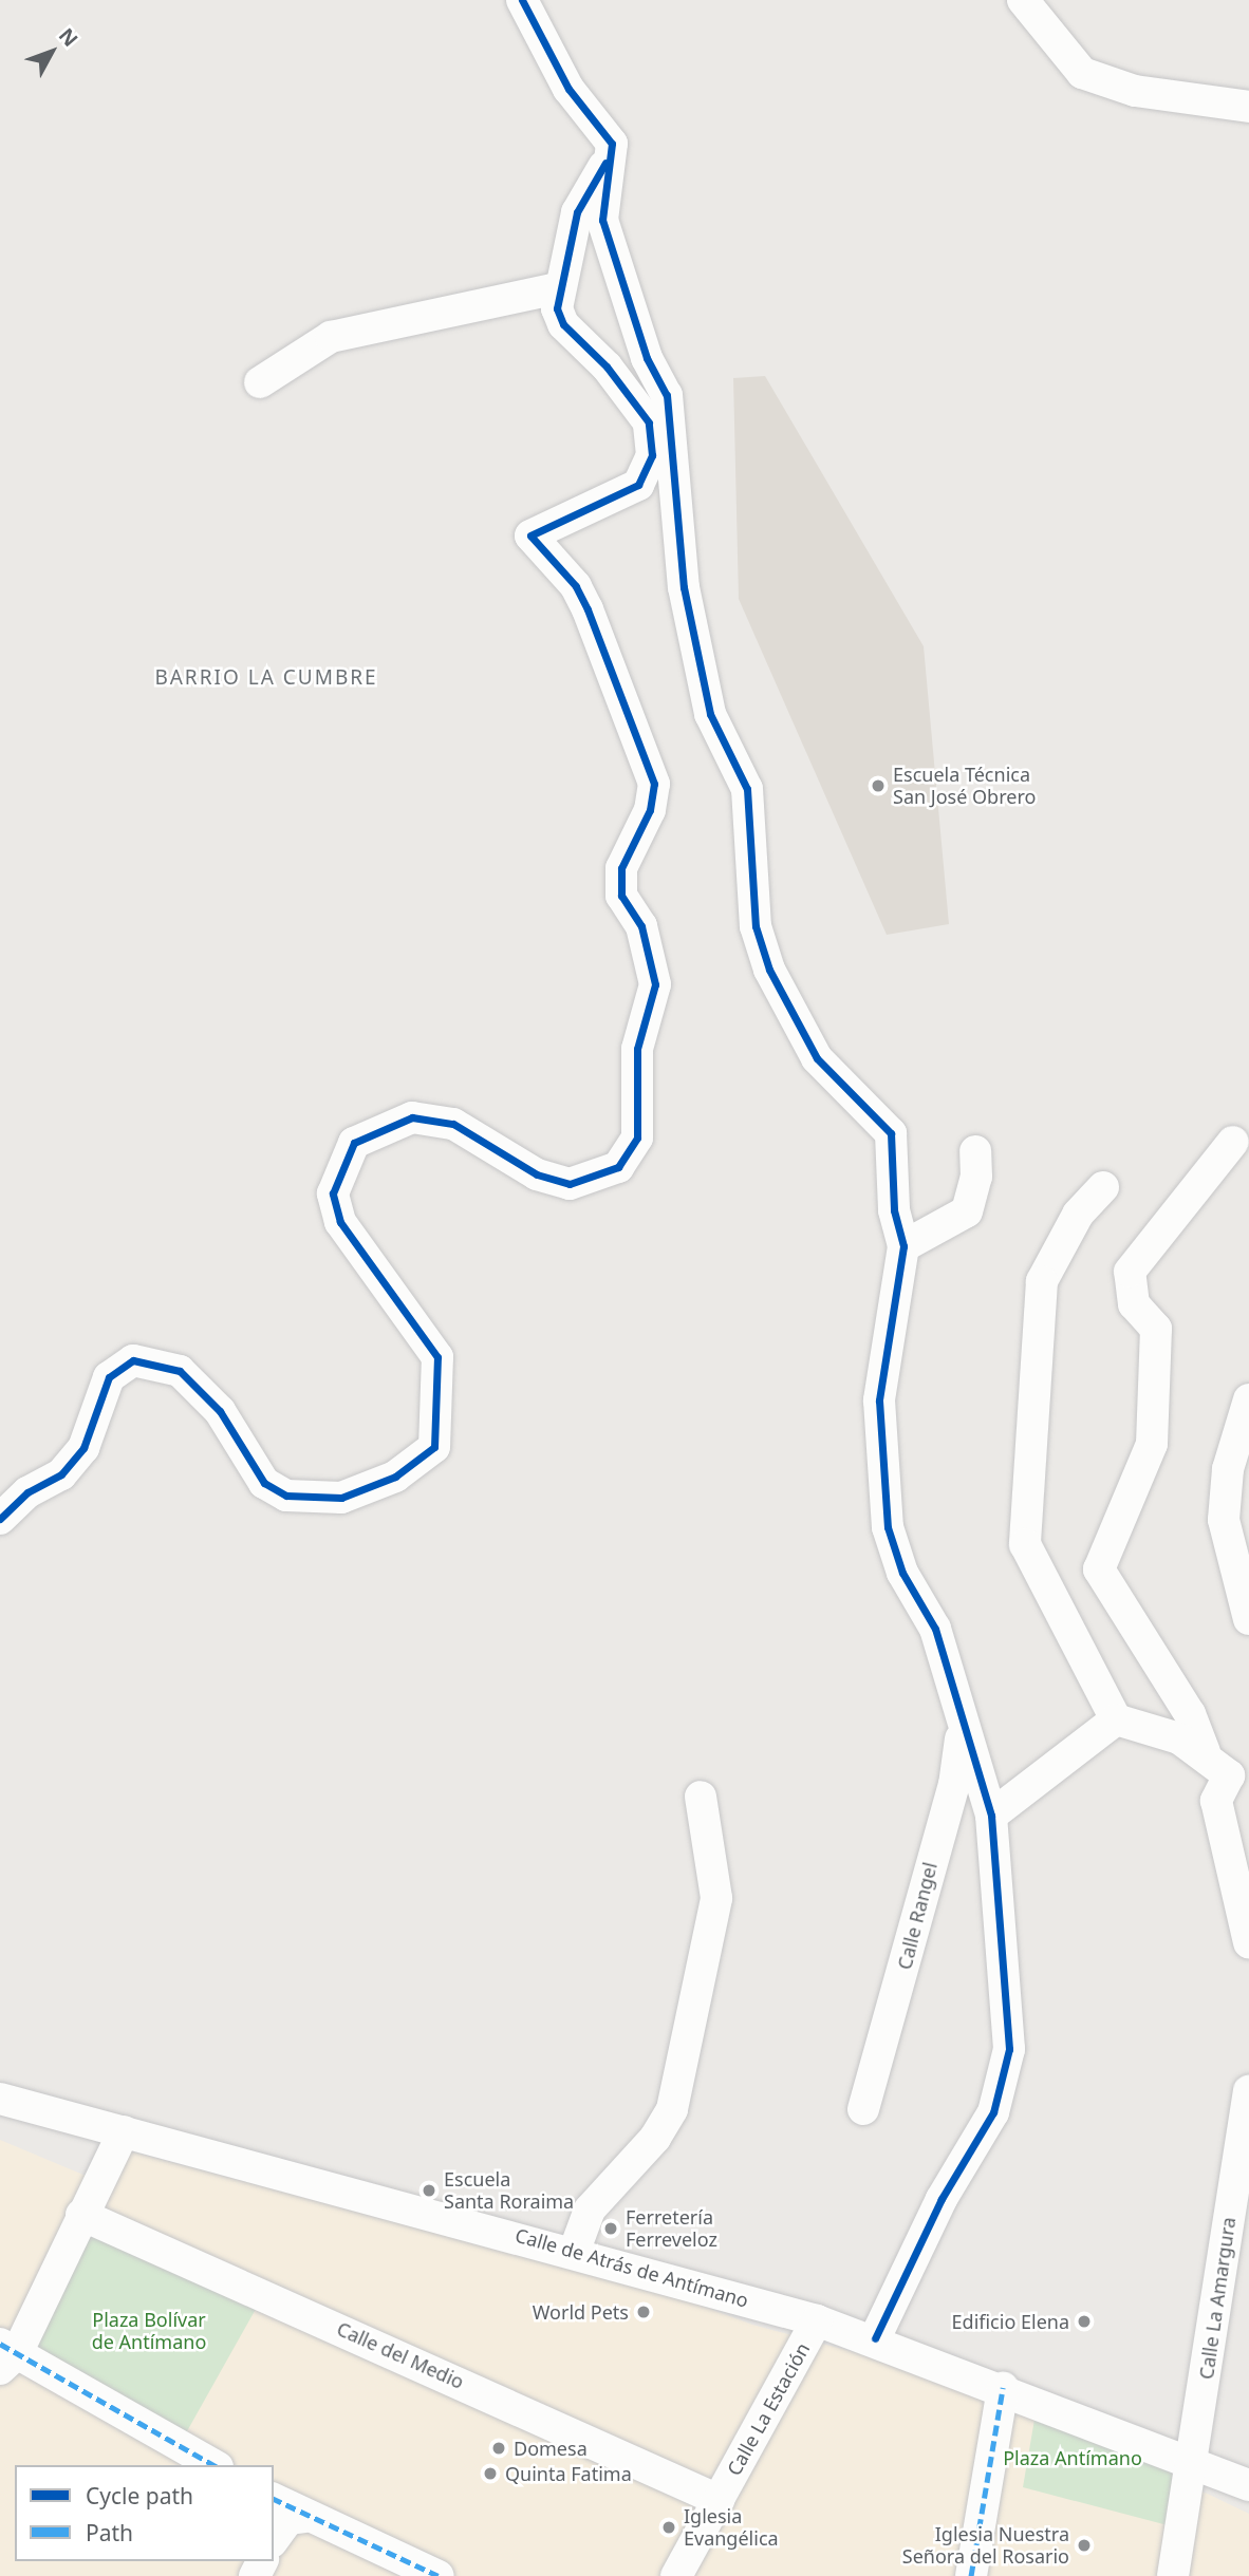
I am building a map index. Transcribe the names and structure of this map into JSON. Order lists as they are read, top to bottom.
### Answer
{
  "streets": {
    "street": [
      "Calle Rangel",
      "Calle de Atrás de Antímano",
      "Calle La Amargura",
      "Calle del Medio",
      "Calle La Estación"
    ]
  },
  "crossings": [
    ["Calle de Atrás de Antímano", "Calle La Amargura"],
    ["Calle de Atrás de Antímano", "Calle La Estación"],
    ["Calle del Medio", "Calle La Estación"]
  ],
  "districts": ["BARRIO LA CUMBRE"],
  "parks": ["Plaza Bolívar de Antímano", "Plaza Antímano"],
  "places": [
    "Escuela Técnica San José Obrero",
    "Escuela Santa Roraima",
    "Ferretería Ferreveloz",
    "World Pets",
    "Edificio Elena",
    "Domesa",
    "Quinta Fatima",
    "Iglesia Evangélica",
    "Iglesia Nuestra Señora del Rosario"
  ],
  "legend": ["Cycle path", "Path"],
  "north": "top right"
}
